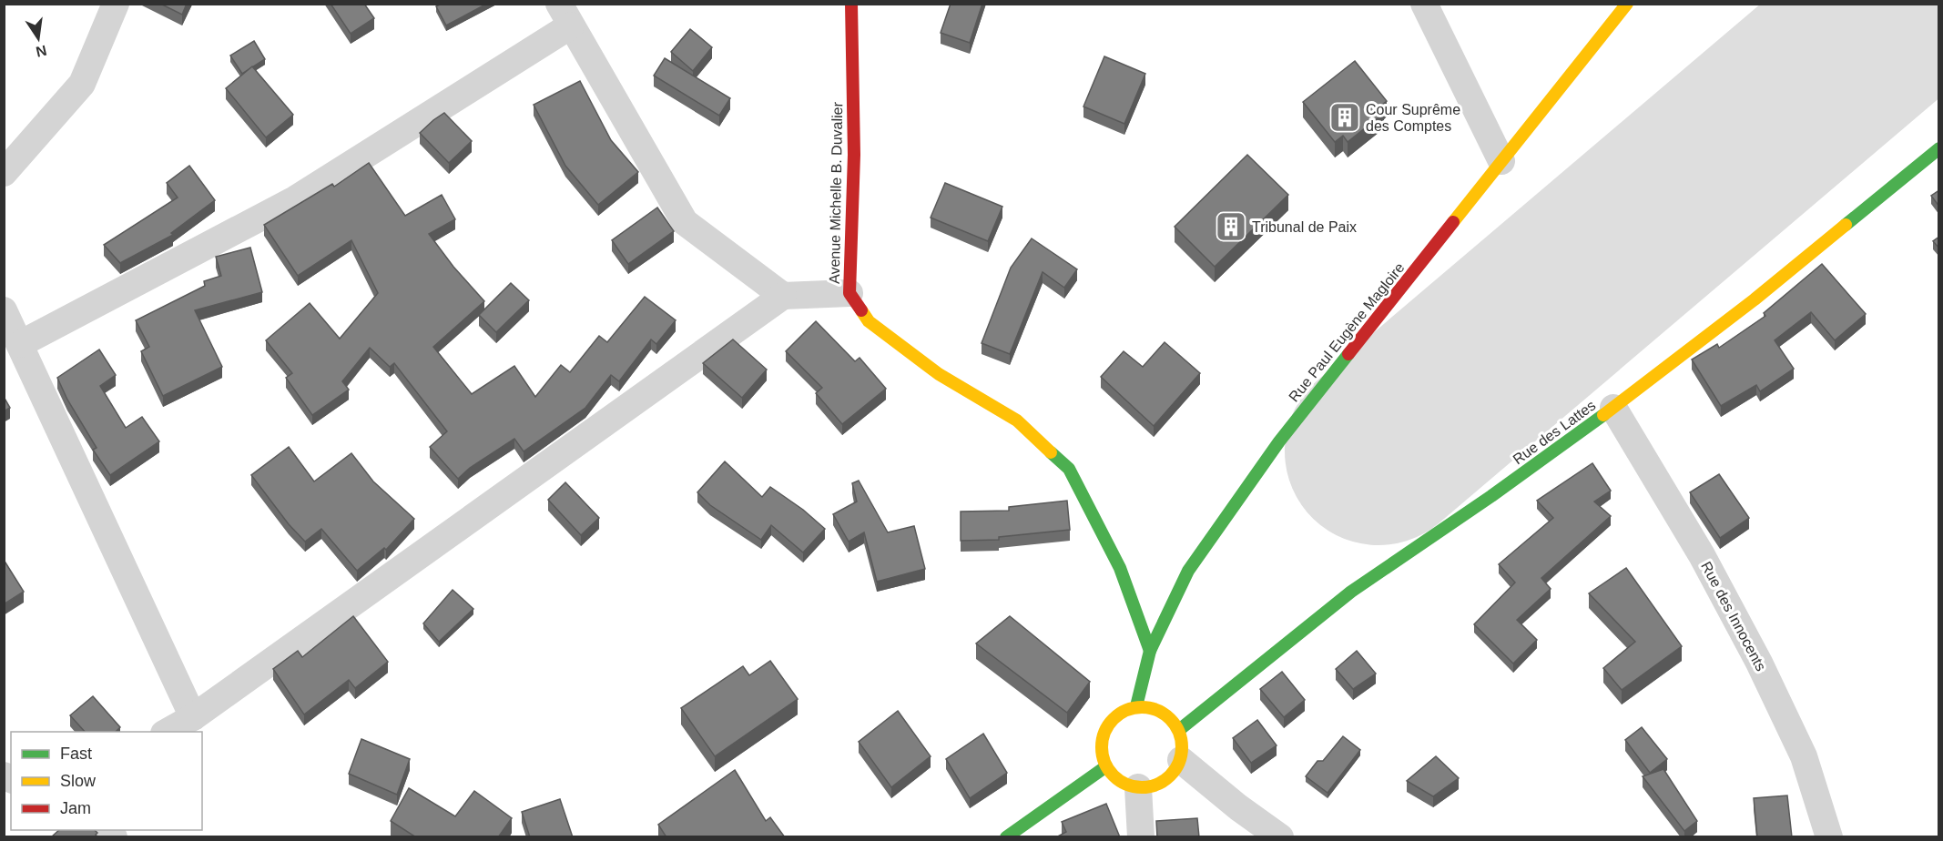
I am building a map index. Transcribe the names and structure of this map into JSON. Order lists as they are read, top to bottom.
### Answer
{
  "streets": {
    "street": [
      "Avenue Michelle B. Duvalier",
      "Rue Paul Eugène Magloire",
      "Rue des Lattes",
      "Rue des Innocents"
    ]
  },
  "crossings": [
    ["Avenue Michelle B. Duvalier", "Rue Paul Eugène Magloire"],
    ["Rue Paul Eugène Magloire", "Rue des Lattes"],
    ["Rue des Lattes", "Rue des Innocents"]
  ],
  "places": {
    "building": ["Cour Suprême des Comptes", "Tribunal de Paix"]
  },
  "legend": ["Fast", "Slow", "Jam"],
  "north": "bottom"
}
